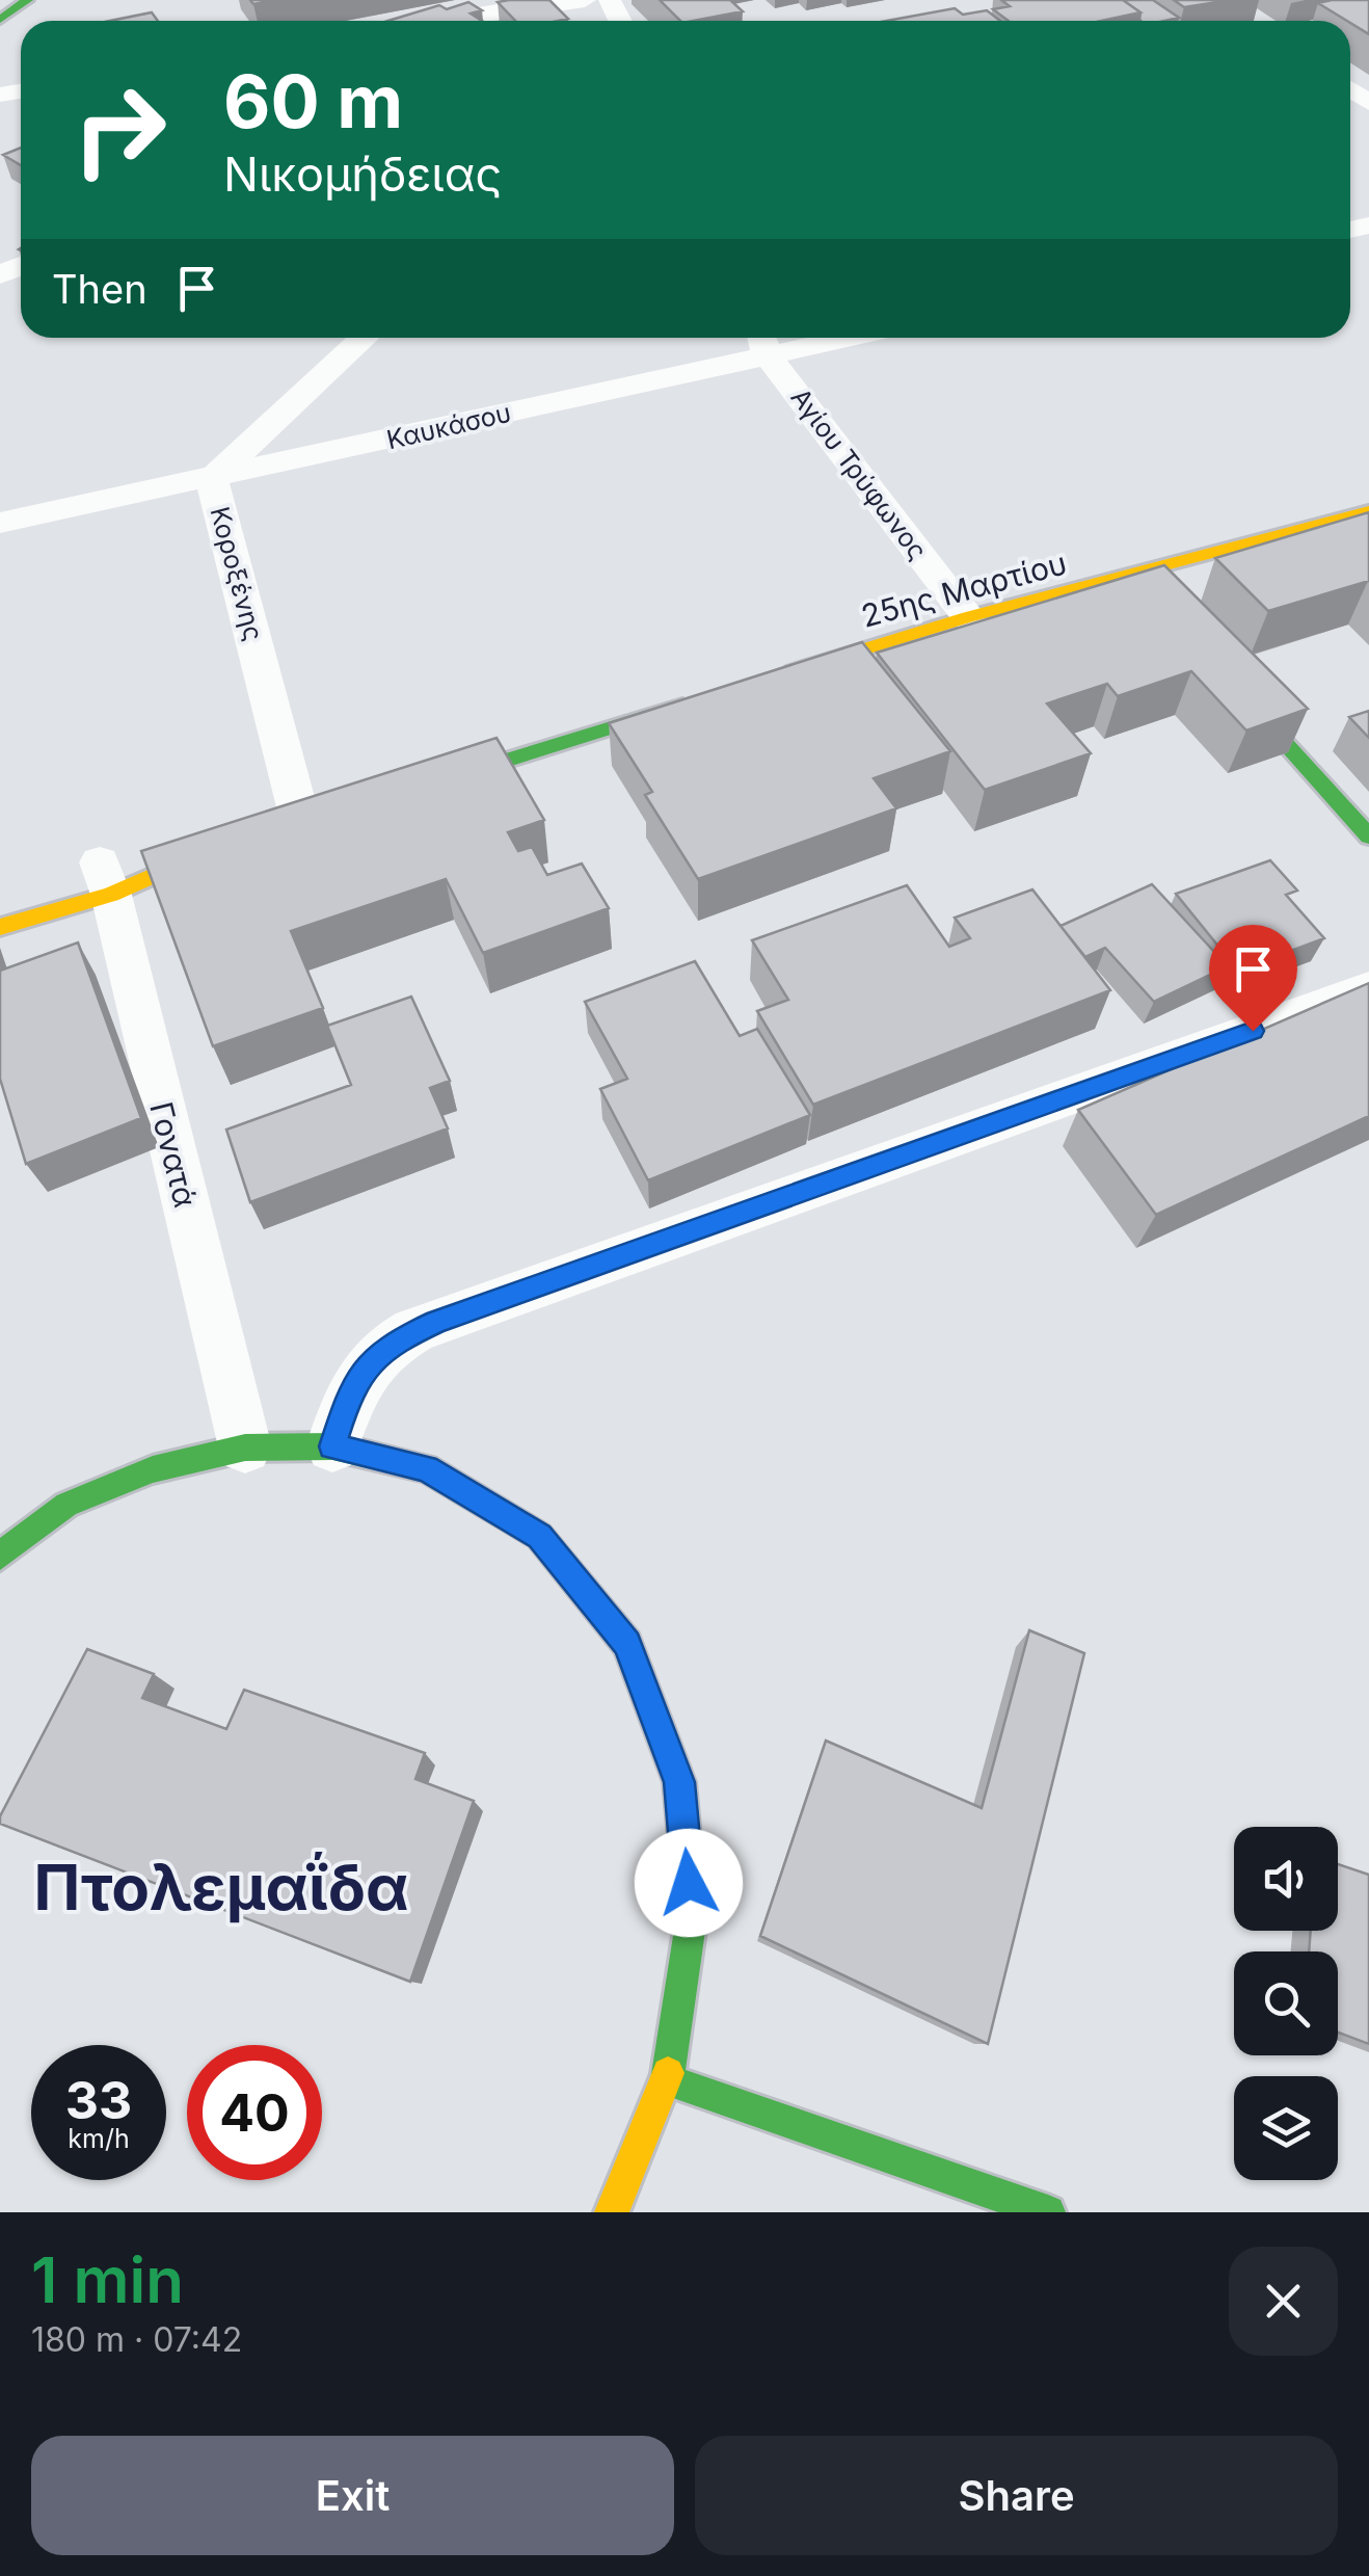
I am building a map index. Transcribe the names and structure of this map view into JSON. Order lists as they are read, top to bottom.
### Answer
{
  "streets": {
    "street": [
      "Καυκάσου",
      "Αγίου Τρύφωνος",
      "Κοροξένης",
      "25ης Μαρτίου",
      "Γονατά"
    ]
  },
  "crossings": [
    ["Καυκάσου", "Αγίου Τρύφωνος"],
    ["Καυκάσου", "Κοροξένης"],
    ["Αγίου Τρύφωνος", "25ης Μαρτίου"]
  ],
  "districts": ["Πτολεμαΐδα"],
  "page": {
    "turn": ["60 m", "Νικομήδειας"],
    "then": "Then",
    "speed": "33 km/h",
    "limit": "40",
    "heading": ["1 min", "180 m · 07:42"],
    "buttons": ["Exit", "Share"]
  }
}
